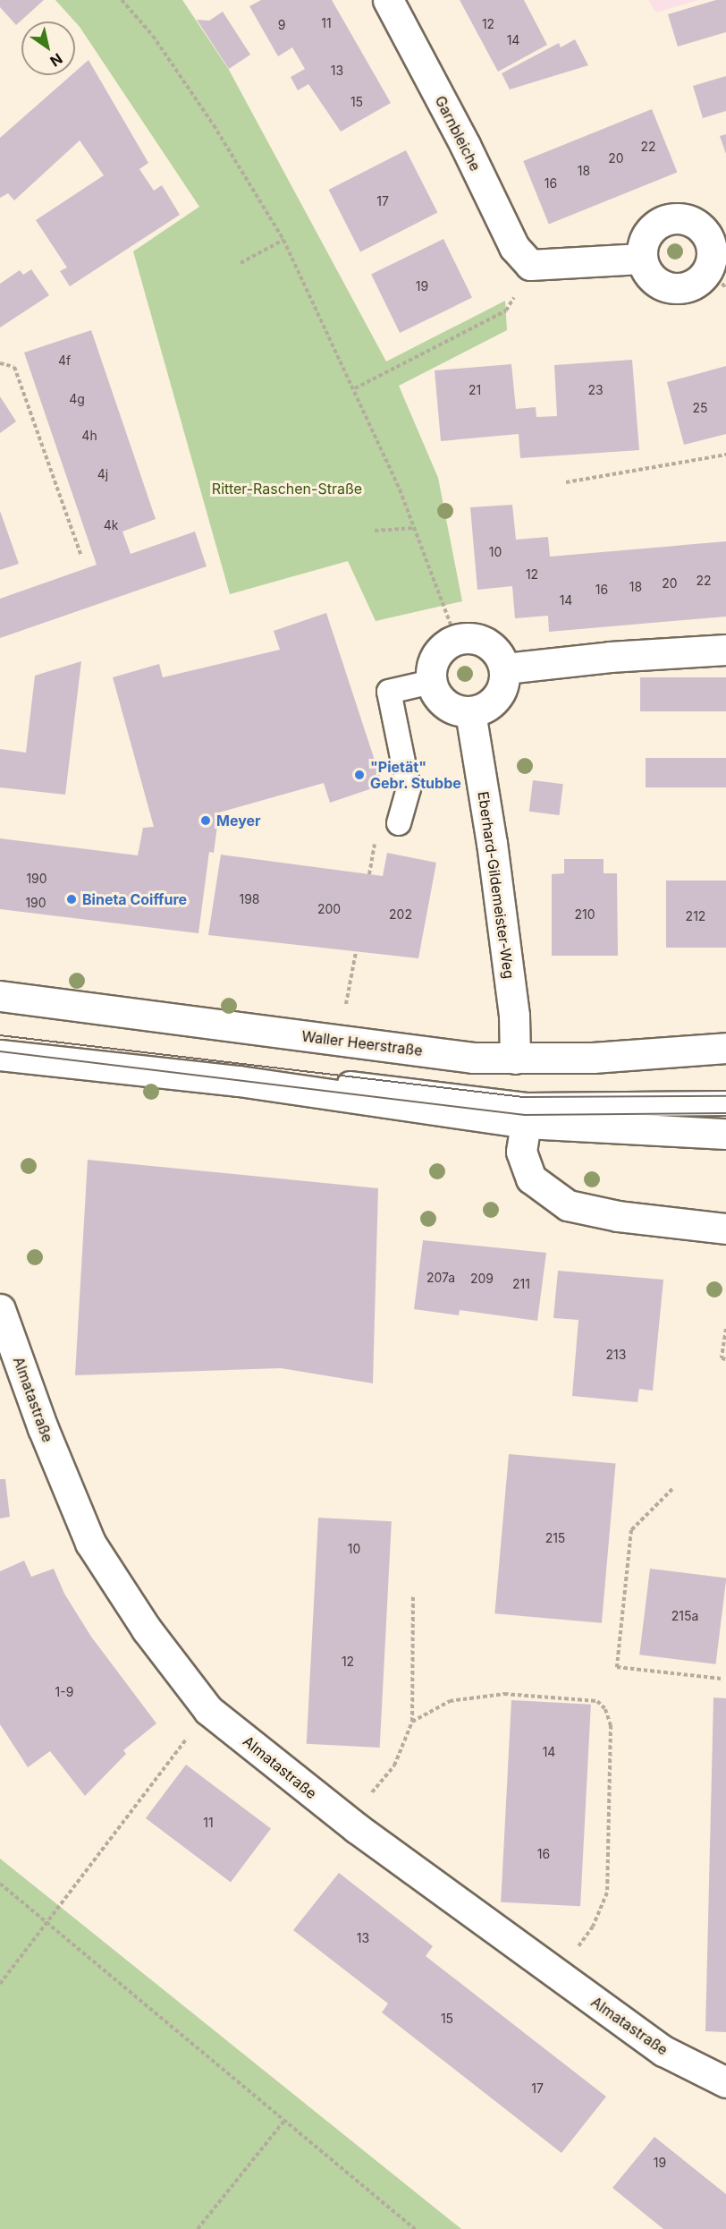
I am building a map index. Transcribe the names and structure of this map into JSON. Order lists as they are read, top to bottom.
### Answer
{
  "streets": {
    "street": [
      "Garnbleiche",
      "Eberhard-Gildemeister-Weg",
      "Waller Heerstraße",
      "Almatastraße"
    ]
  },
  "crossings": [
    ["Eberhard-Gildemeister-Weg", "Waller Heerstraße"]
  ],
  "parks": ["Ritter-Raschen-Straße"],
  "places": ["\"Pietät\" Gebr. Stubbe", "Meyer", "Bineta Coiffure"],
  "house_numbers": [
    "11",
    "12",
    "9",
    "14",
    "13",
    "15",
    "22",
    "20",
    "18",
    "16",
    "17",
    "19",
    "4f",
    "21",
    "23",
    "4g",
    "25",
    "4h",
    "4j",
    "4k",
    "10",
    "12",
    "22",
    "20",
    "18",
    "16",
    "14",
    "190",
    "198",
    "190",
    "200",
    "202",
    "210",
    "212",
    "207a",
    "209",
    "211",
    "213",
    "215",
    "10",
    "215a",
    "12",
    "1-9",
    "14",
    "11",
    "16",
    "13",
    "15",
    "17",
    "19"
  ],
  "north": "bottom right"
}
